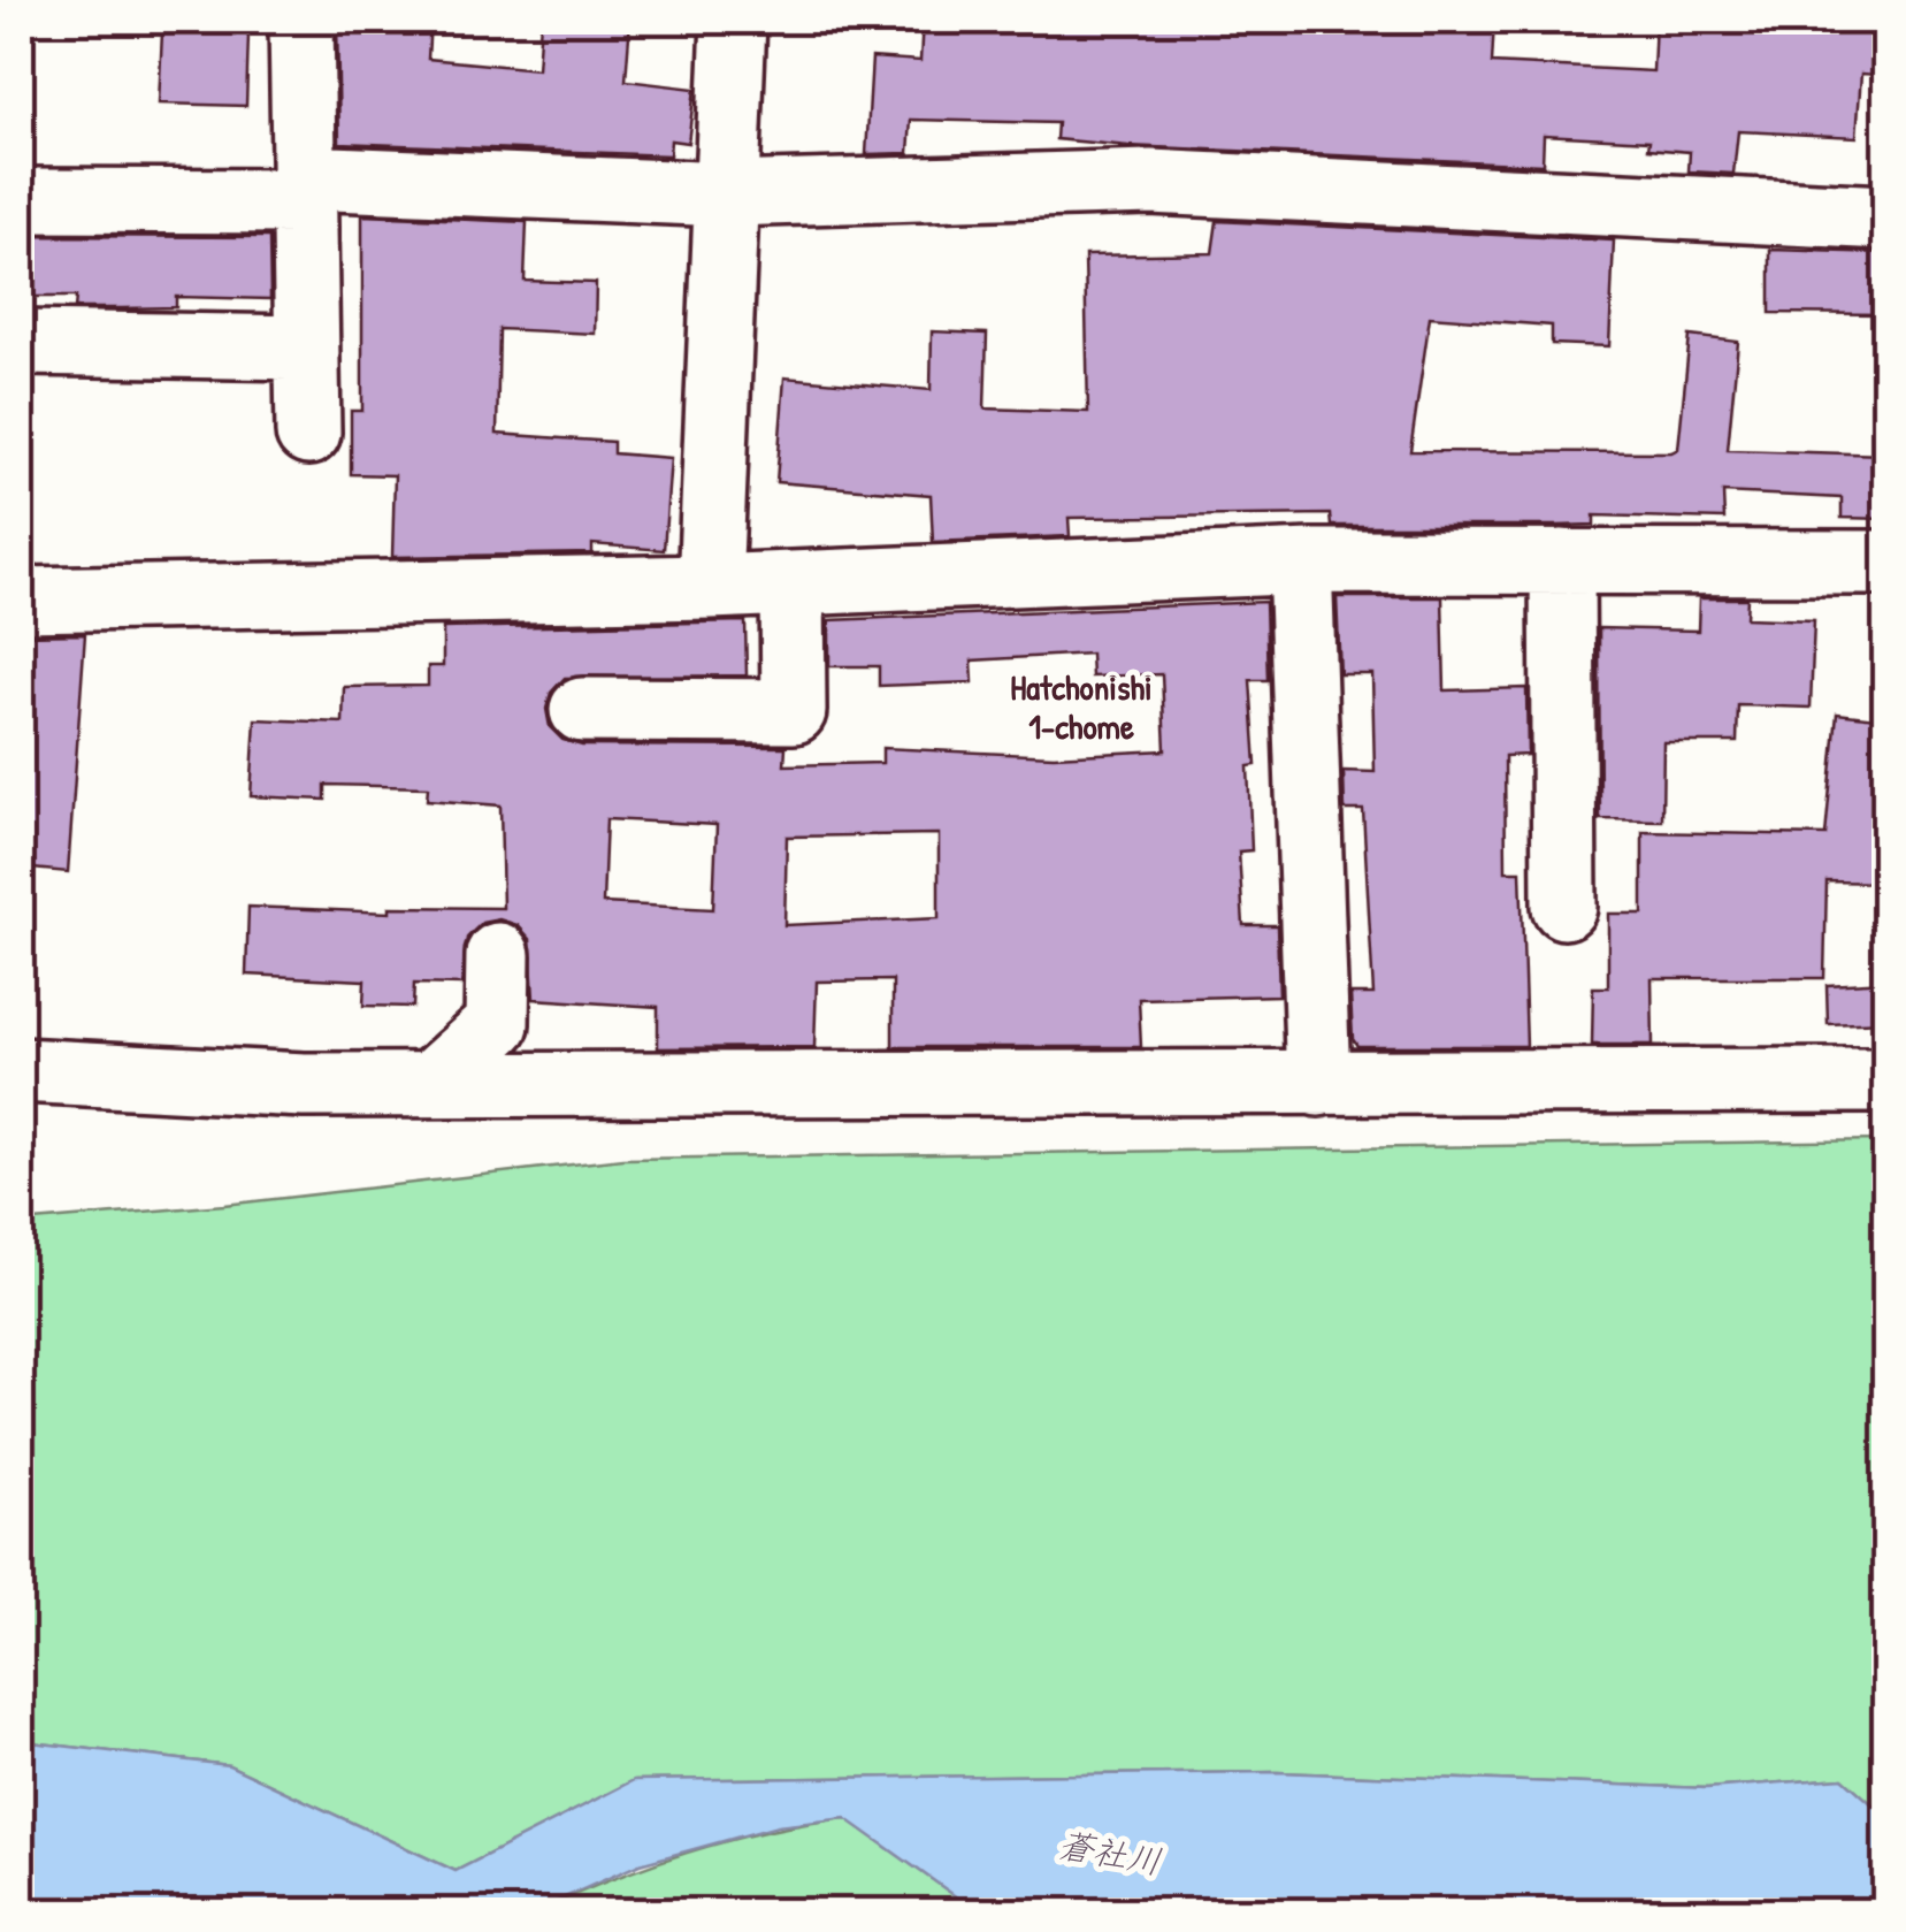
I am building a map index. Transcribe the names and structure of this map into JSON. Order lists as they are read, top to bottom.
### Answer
{
  "districts": ["Hatchonishi 1-chome"],
  "water": ["蒼社川"]
}
